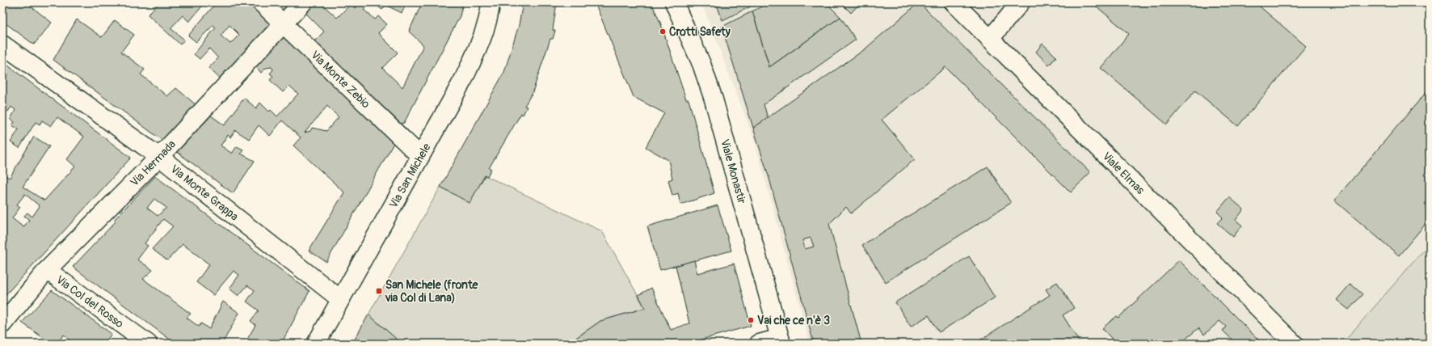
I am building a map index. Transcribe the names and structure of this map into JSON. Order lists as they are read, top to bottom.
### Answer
{
  "streets": {
    "street": [
      "Via Monte Zebio",
      "Via Hermada",
      "Viale Monastir",
      "Viale Elmas",
      "Via San Michele",
      "Via Monte Grappa",
      "Via Col del Rosso"
    ]
  },
  "crossings": [
    ["Via Monte Zebio", "Via Hermada"],
    ["Via Monte Zebio", "Via San Michele"],
    ["Via Hermada", "Via Monte Grappa"],
    ["Via Hermada", "Via Col del Rosso"],
    ["Via San Michele", "Via Monte Grappa"]
  ],
  "places": {
    "other": ["Crotti Safety", "Vai che ce n'è 3"],
    "transit": ["San Michele (fronte via Col di Lana)"]
  }
}
